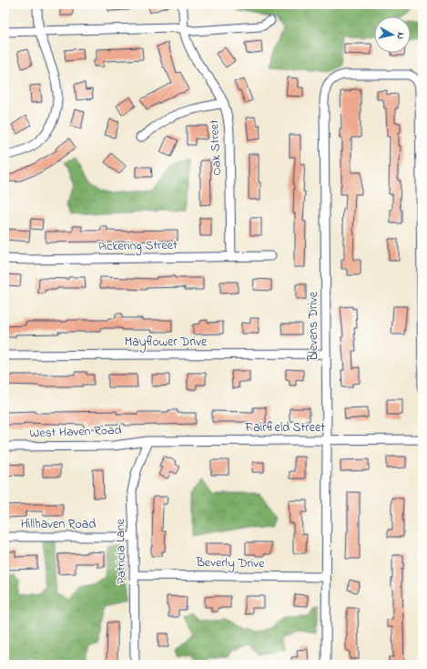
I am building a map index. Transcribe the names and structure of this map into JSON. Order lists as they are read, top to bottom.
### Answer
{
  "streets": {
    "street": [
      "Oak Street",
      "Pickering Street",
      "Blevens Drive",
      "Mayflower Drive",
      "Fairfield Street",
      "West Haven Road",
      "Hillhaven Road",
      "Patricia Lane",
      "Beverly Drive"
    ]
  },
  "crossings": [
    ["Oak Street", "Pickering Street"],
    ["Blevens Drive", "Mayflower Drive"],
    ["Blevens Drive", "Fairfield Street"],
    ["Blevens Drive", "Beverly Drive"],
    ["Fairfield Street", "West Haven Road"],
    ["Fairfield Street", "Patricia Lane"],
    ["West Haven Road", "Patricia Lane"],
    ["Hillhaven Road", "Patricia Lane"],
    ["Patricia Lane", "Beverly Drive"]
  ],
  "north": "right"
}
